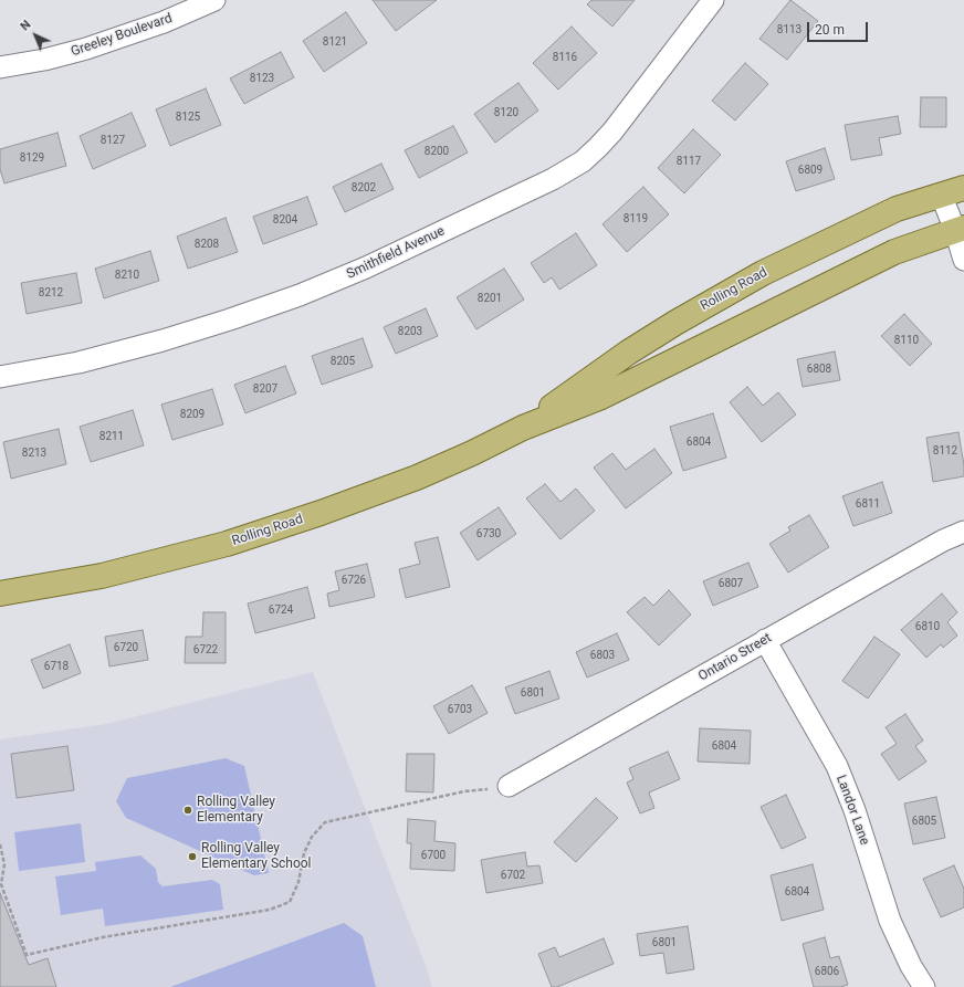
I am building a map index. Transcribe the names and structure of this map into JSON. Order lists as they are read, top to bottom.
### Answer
{
  "streets": {
    "main road": ["Rolling Road"],
    "street": [
      "Greeley Boulevard",
      "Smithfield Avenue",
      "Ontario Street",
      "Landor Lane"
    ]
  },
  "crossings": [
    ["Ontario Street", "Landor Lane"]
  ],
  "places": ["Rolling Valley Elementary", "Rolling Valley Elementary School"],
  "house_numbers": [
    "8113",
    "8121",
    "8116",
    "8123",
    "8120",
    "8125",
    "8127",
    "8200",
    "8129",
    "8117",
    "6809",
    "8202",
    "8119",
    "8204",
    "8208",
    "8210",
    "8212",
    "8201",
    "8203",
    "8110",
    "8205",
    "6808",
    "8207",
    "8209",
    "8211",
    "6804",
    "8112",
    "8213",
    "6811",
    "6730",
    "6726",
    "6807",
    "6724",
    "6810",
    "6720",
    "6722",
    "6803",
    "6718",
    "6801",
    "6703",
    "6804",
    "6805",
    "6700",
    "6702",
    "6804",
    "6801",
    "6806"
  ],
  "scale_bar": "20 m",
  "north": "top left"
}
